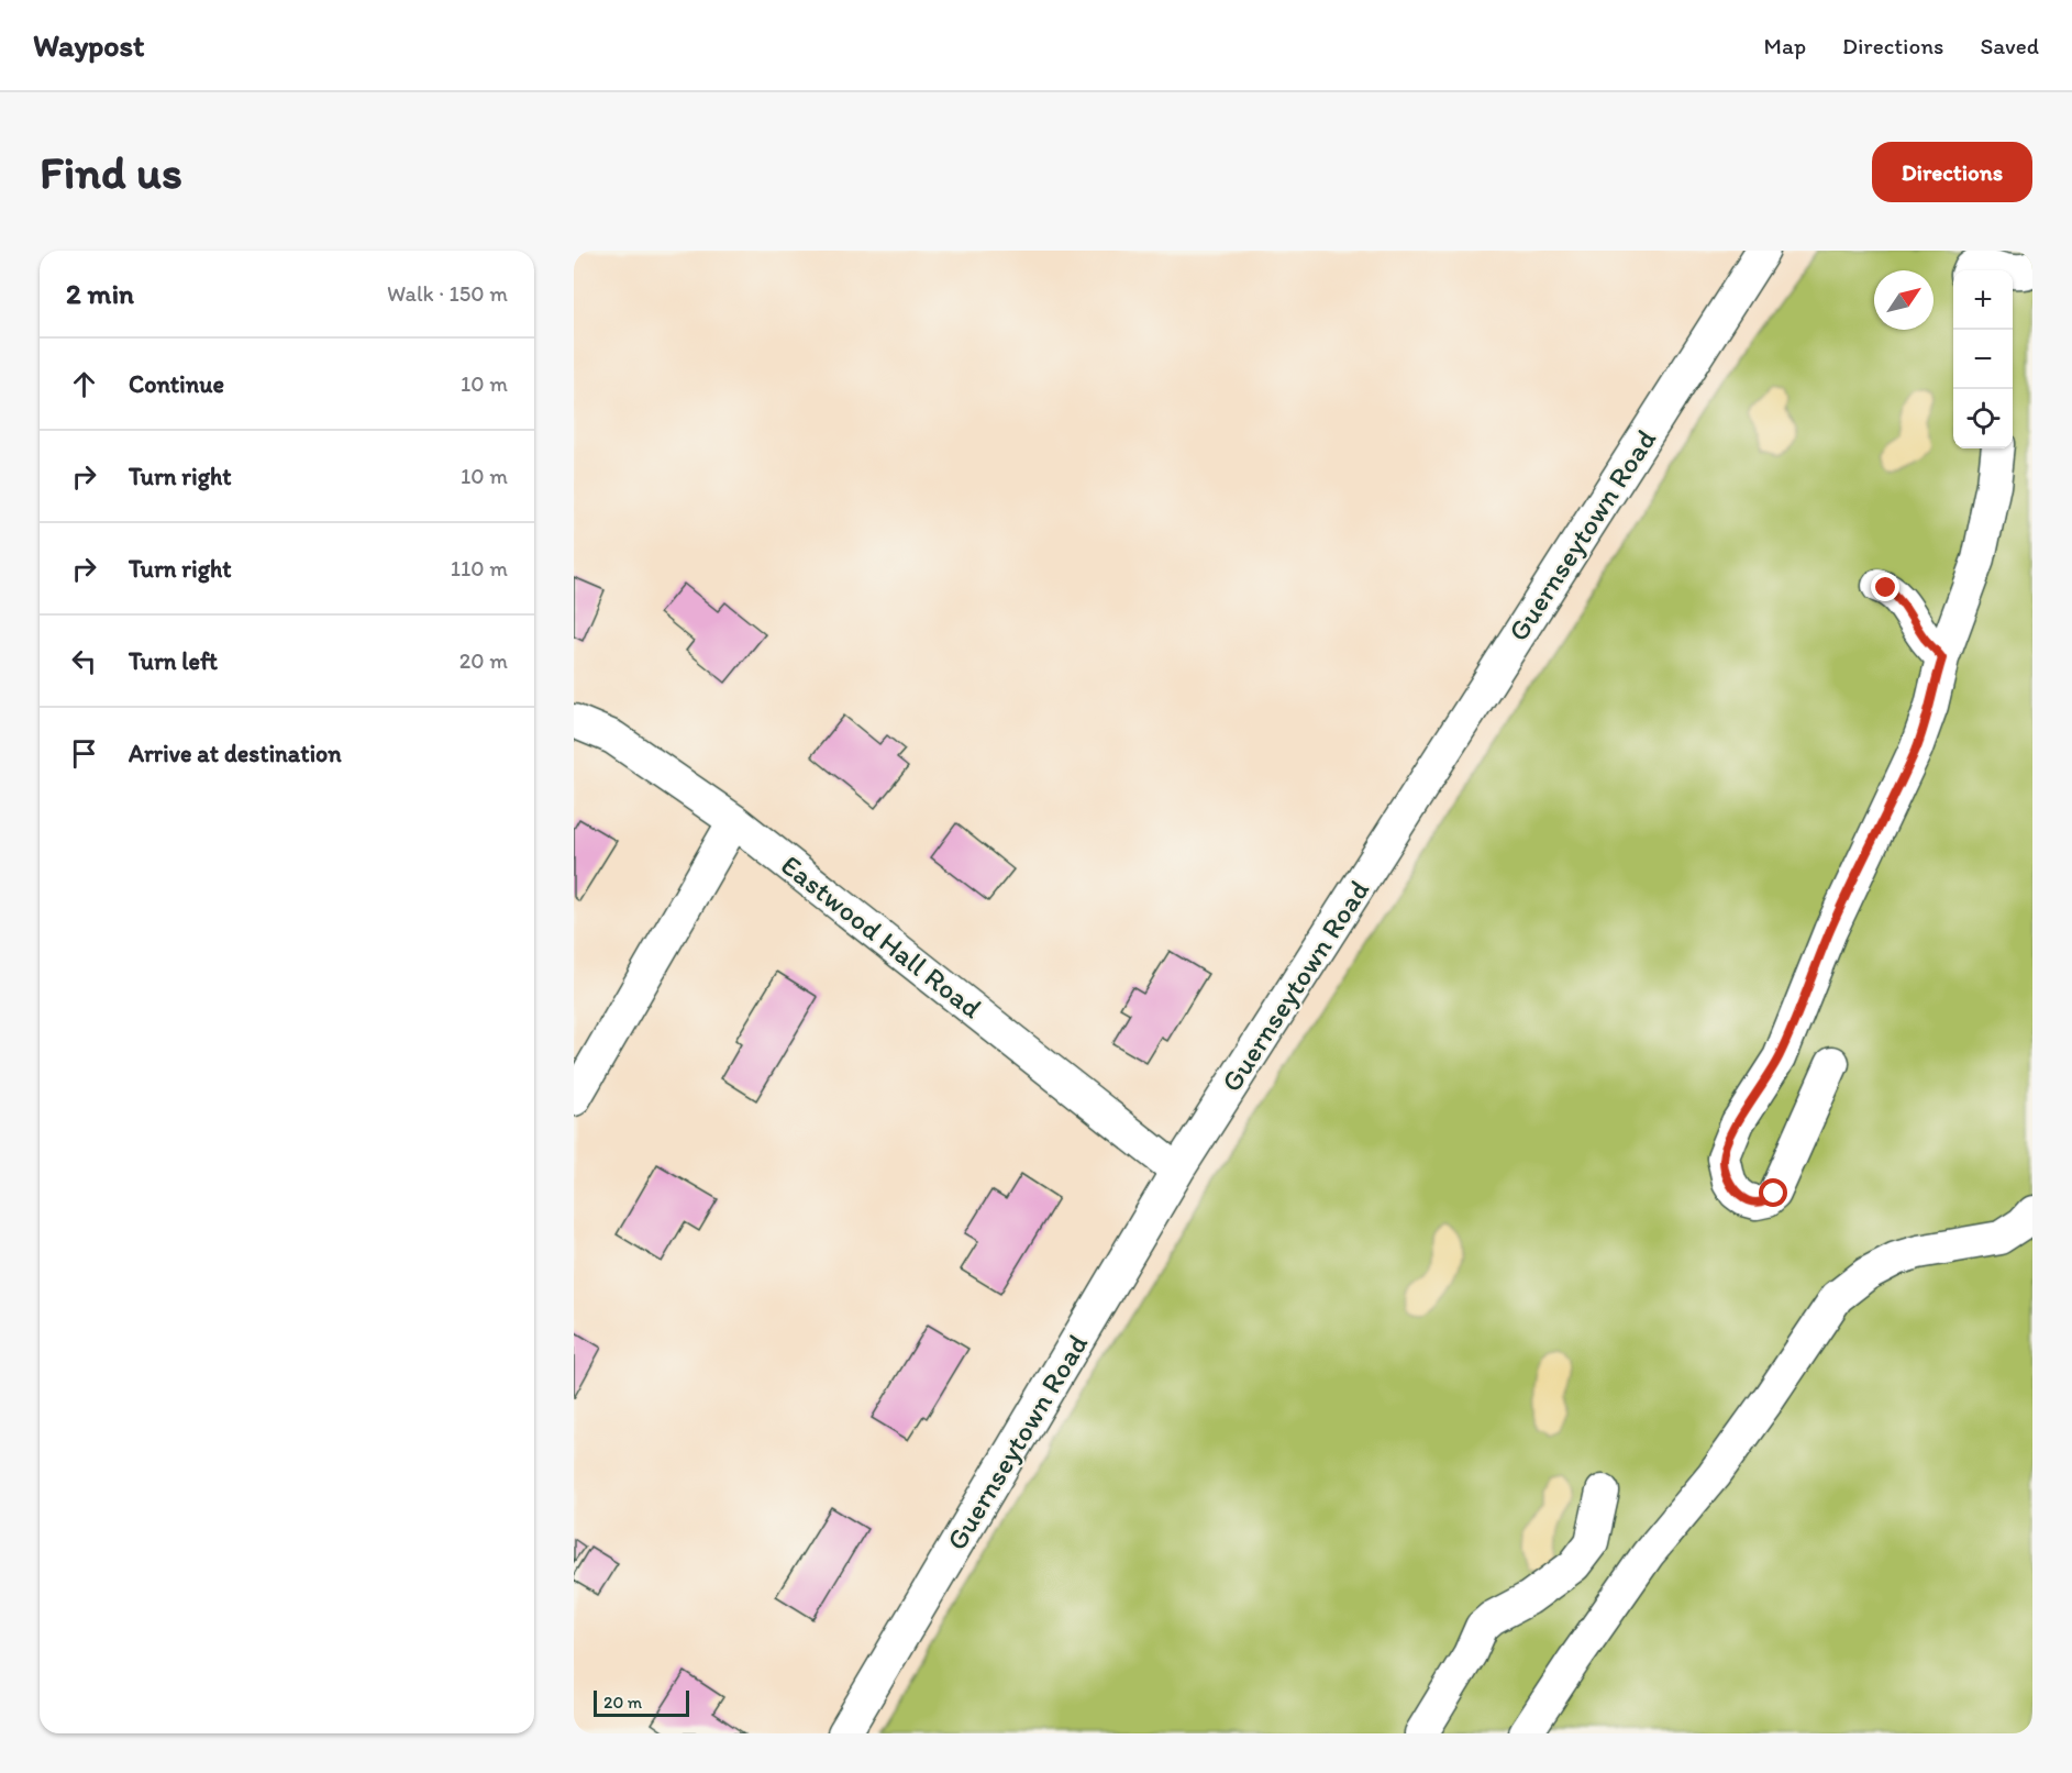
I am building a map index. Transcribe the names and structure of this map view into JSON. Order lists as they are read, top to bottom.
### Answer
{
  "streets": {
    "street": ["Guernseytown Road", "Eastwood Hall Road"]
  },
  "crossings": [
    ["Guernseytown Road", "Eastwood Hall Road"]
  ],
  "scale_bar": "20 m",
  "north": "top right",
  "page": {
    "header": "Waypost",
    "nav": ["Map", "Directions", "Saved"],
    "buttons": "Directions",
    "title": "Find us",
    "heading": ["2 min", "Walk · 150 m"],
    "map_buttons": ["+", "−"],
    "list": [
      ["Continue", "10 m"],
      ["Turn right", "10 m"],
      ["Turn right", "110 m"],
      ["Turn left", "20 m"],
      "Arrive at destination"
    ],
    "scale": "20 m"
  }
}
